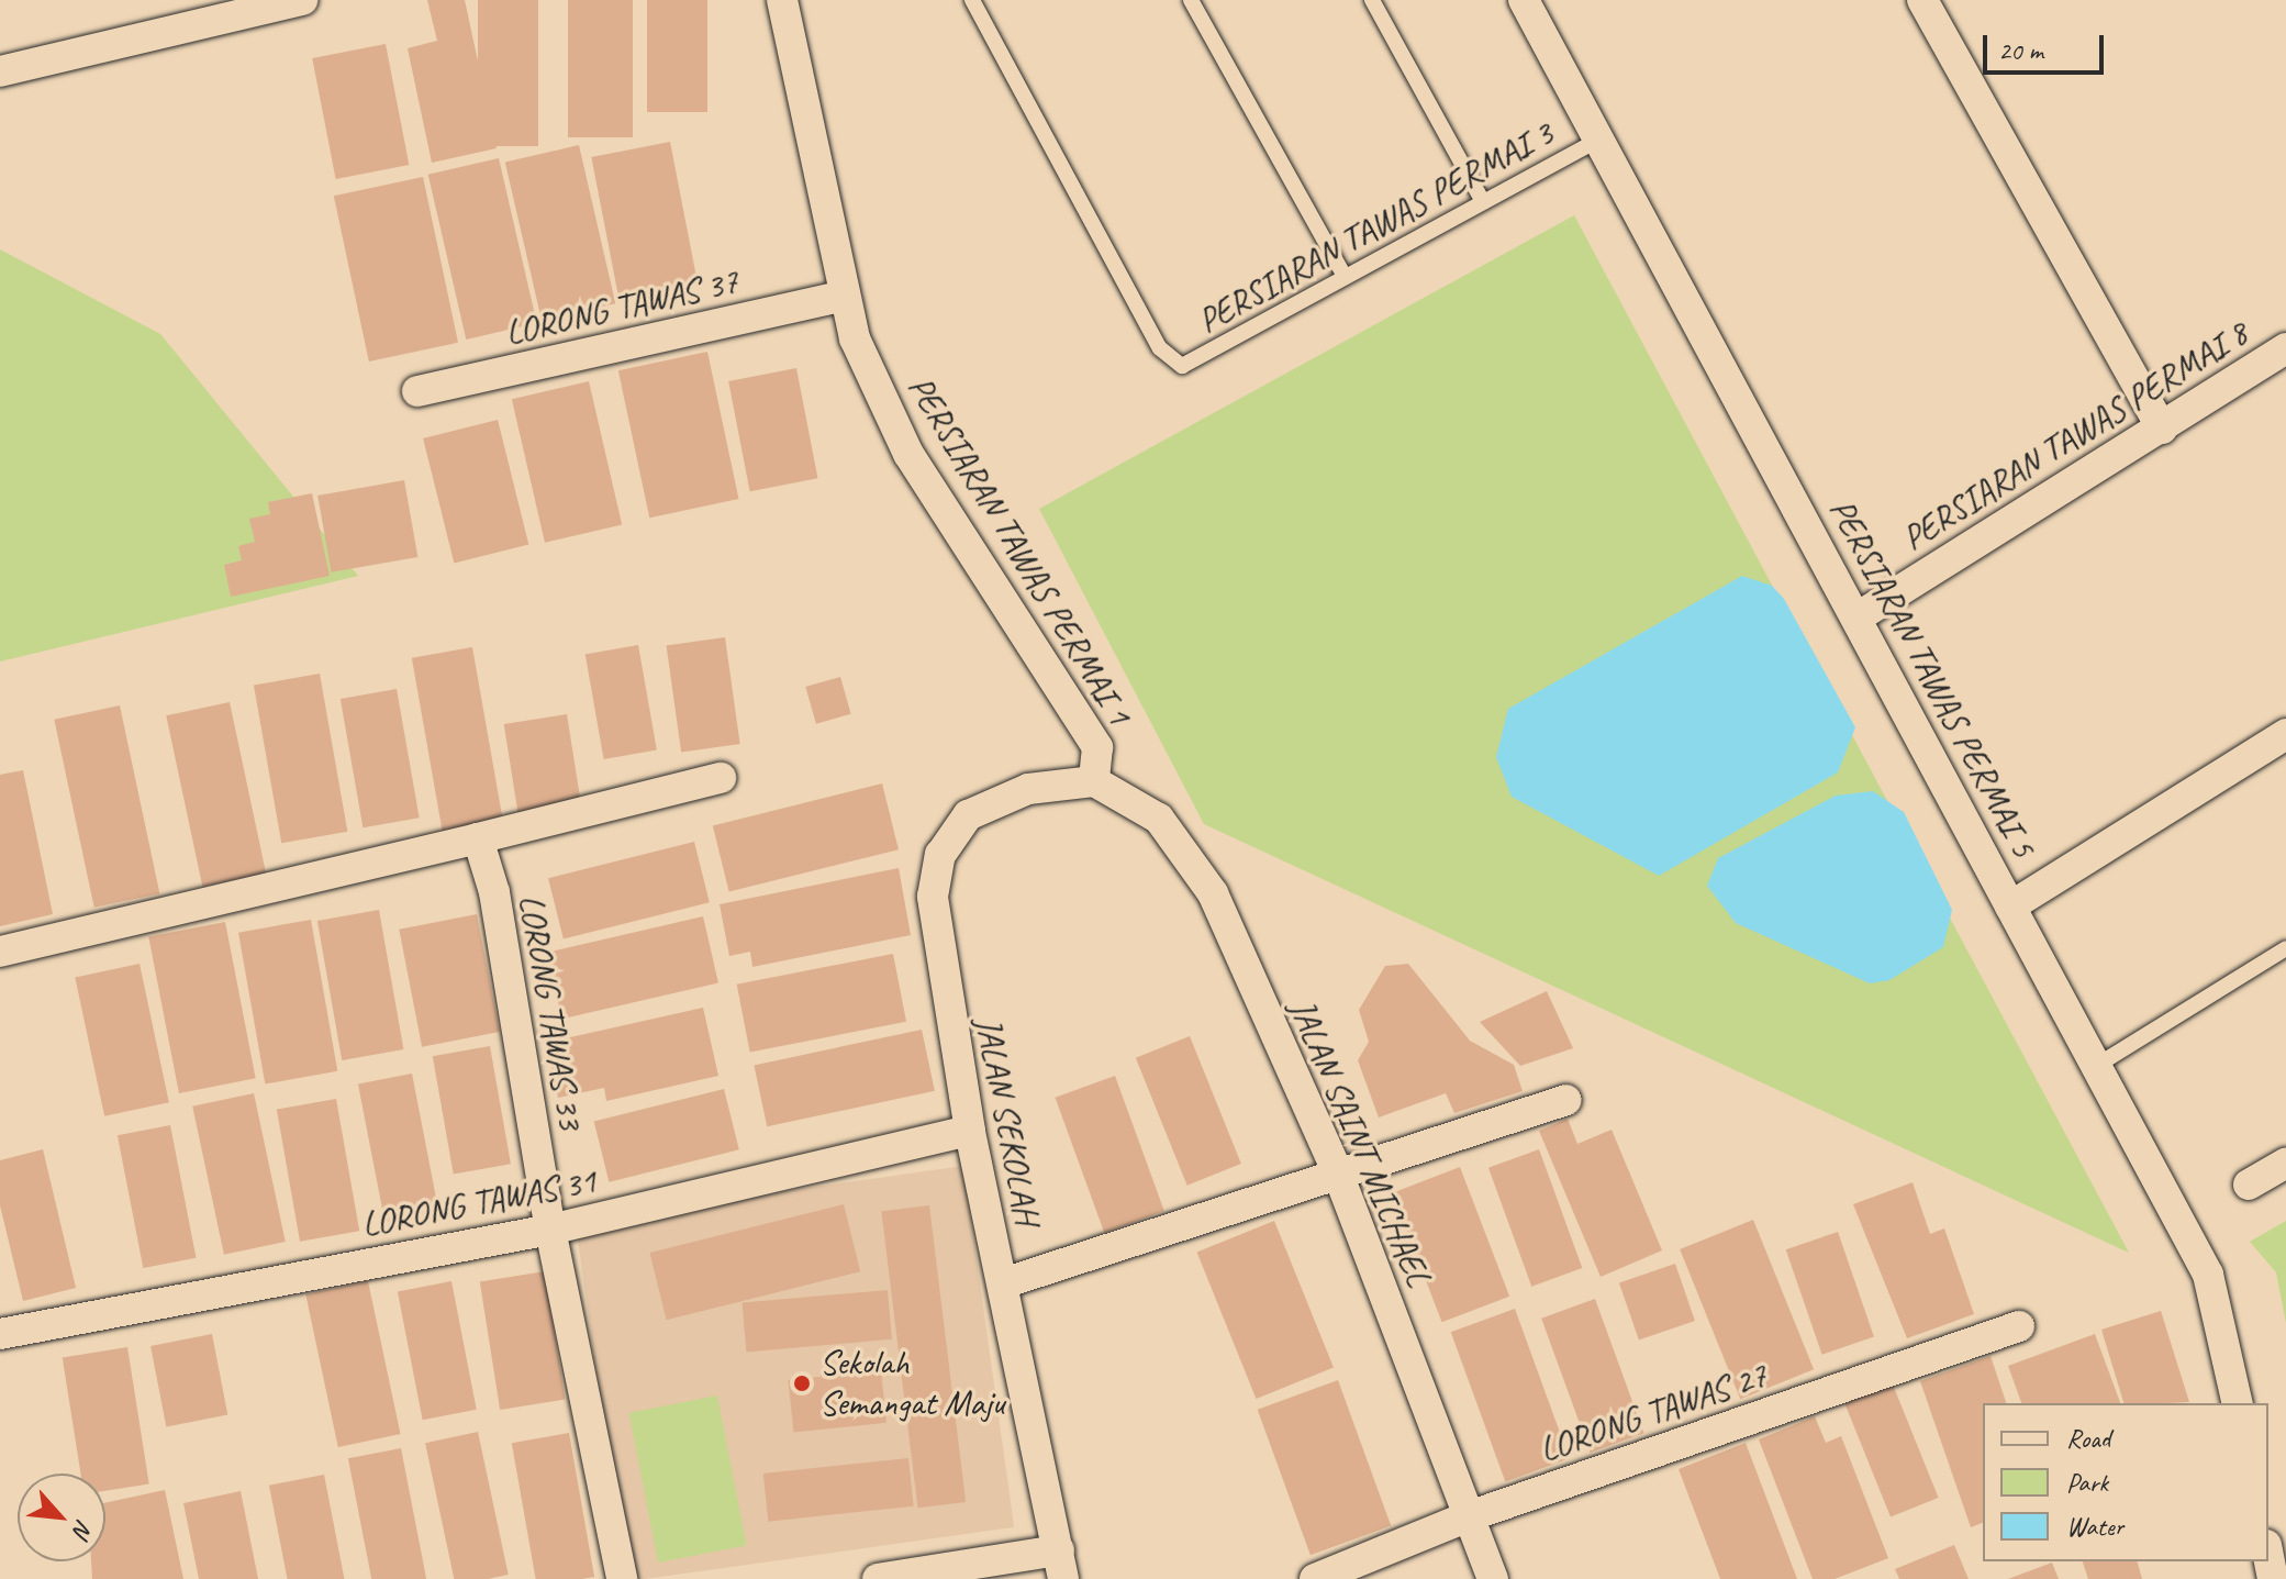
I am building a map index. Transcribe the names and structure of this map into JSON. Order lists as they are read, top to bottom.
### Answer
{
  "streets": {
    "street": [
      "LORONG TAWAS 37",
      "PERSIARAN TAWAS PERMAI 8",
      "PERSIARAN TAWAS PERMAI 1",
      "PERSIARAN TAWAS PERMAI 5",
      "LORONG TAWAS 33",
      "JALAN SEKOLAH",
      "JALAN SAINT MICHAEL",
      "LORONG TAWAS 31",
      "LORONG TAWAS 27"
    ],
    "lane": ["PERSIARAN TAWAS PERMAI 3"]
  },
  "crossings": [
    ["PERSIARAN TAWAS PERMAI 3", "PERSIARAN TAWAS PERMAI 5"],
    ["LORONG TAWAS 37", "PERSIARAN TAWAS PERMAI 1"],
    ["PERSIARAN TAWAS PERMAI 8", "PERSIARAN TAWAS PERMAI 5"],
    ["PERSIARAN TAWAS PERMAI 1", "JALAN SEKOLAH"],
    ["PERSIARAN TAWAS PERMAI 1", "JALAN SAINT MICHAEL"],
    ["LORONG TAWAS 33", "LORONG TAWAS 31"],
    ["JALAN SEKOLAH", "JALAN SAINT MICHAEL"],
    ["JALAN SEKOLAH", "LORONG TAWAS 31"],
    ["JALAN SAINT MICHAEL", "LORONG TAWAS 27"]
  ],
  "places": ["Sekolah Semangat Maju"],
  "legend": ["Road", "Park", "Water"],
  "scale_bar": "20 m",
  "north": "bottom right"
}
